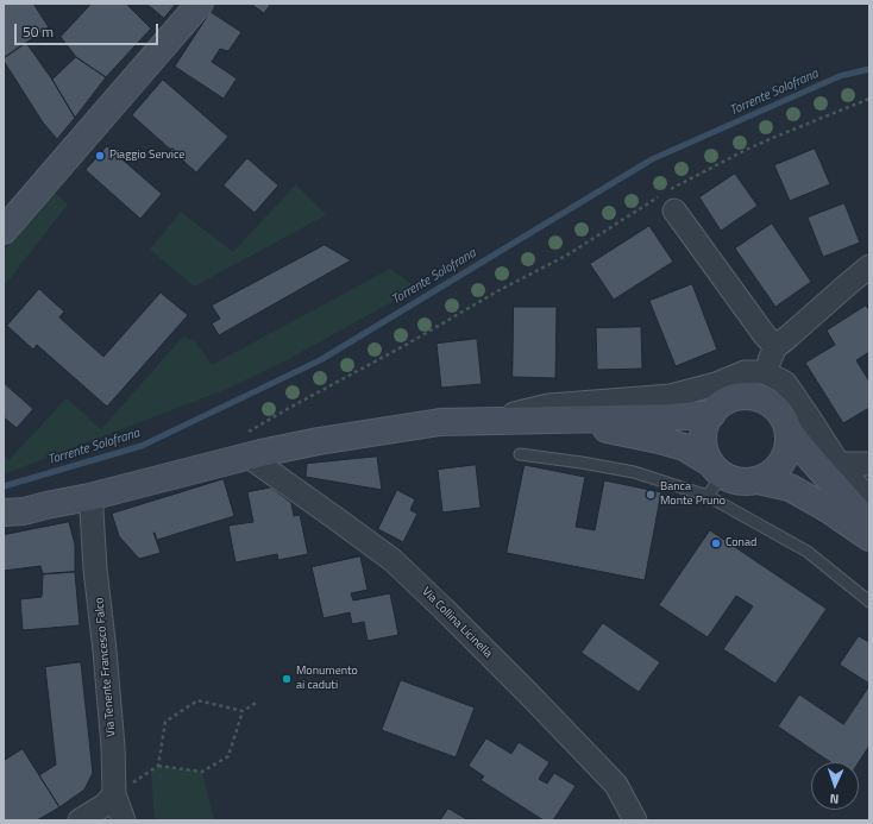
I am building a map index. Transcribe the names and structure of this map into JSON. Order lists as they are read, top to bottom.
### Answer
{
  "streets": {
    "street": ["Via Collina Licinella", "Via Tenente Francesco Falco"]
  },
  "water": ["Torrente Solofrana"],
  "places": [
    "Piaggio Service",
    "Banca Monte Pruno",
    "Conad",
    "Monumento ai caduti"
  ],
  "scale_bar": "50 m",
  "north": "bottom"
}
